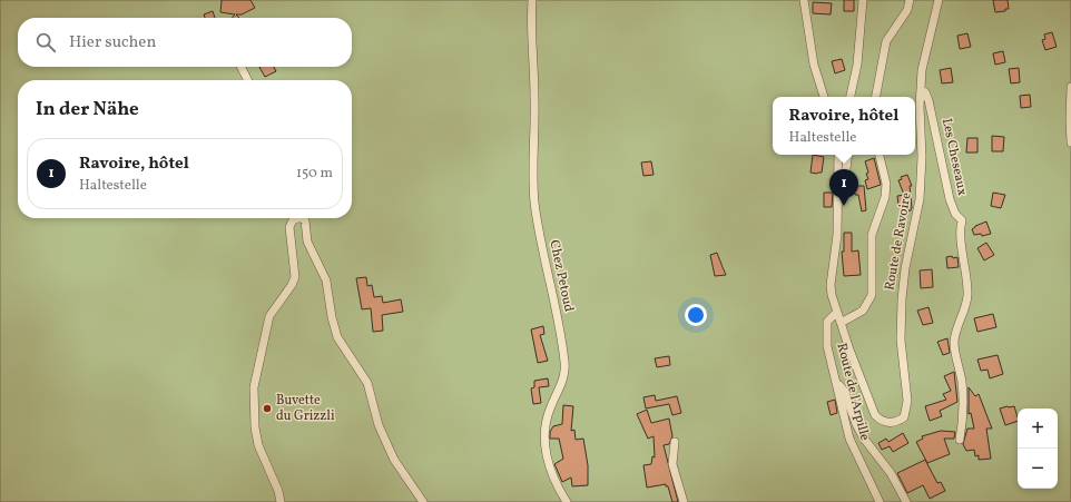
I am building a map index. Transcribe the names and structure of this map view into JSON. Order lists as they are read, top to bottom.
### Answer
{
  "streets": {
    "street": [
      "Les Cheseaux",
      "Route de Ravoire",
      "Chez Petoud",
      "Route de l'Arpille"
    ]
  },
  "crossings": [
    ["Les Cheseaux", "Route de Ravoire"],
    ["Route de Ravoire", "Route de l'Arpille"]
  ],
  "places": ["Buvette du Grizzli"],
  "page": {
    "search": "Hier suchen",
    "heading": "In der Nähe",
    "popup": ["Ravoire, hôtel", "Haltestelle"],
    "list": [
      {
        "mark": "1",
        "name": "Ravoire, hôtel",
        "note": "Haltestelle",
        "value": "150 m"
      }
    ],
    "pins": "1",
    "map_buttons": ["+", "−"]
  }
}
